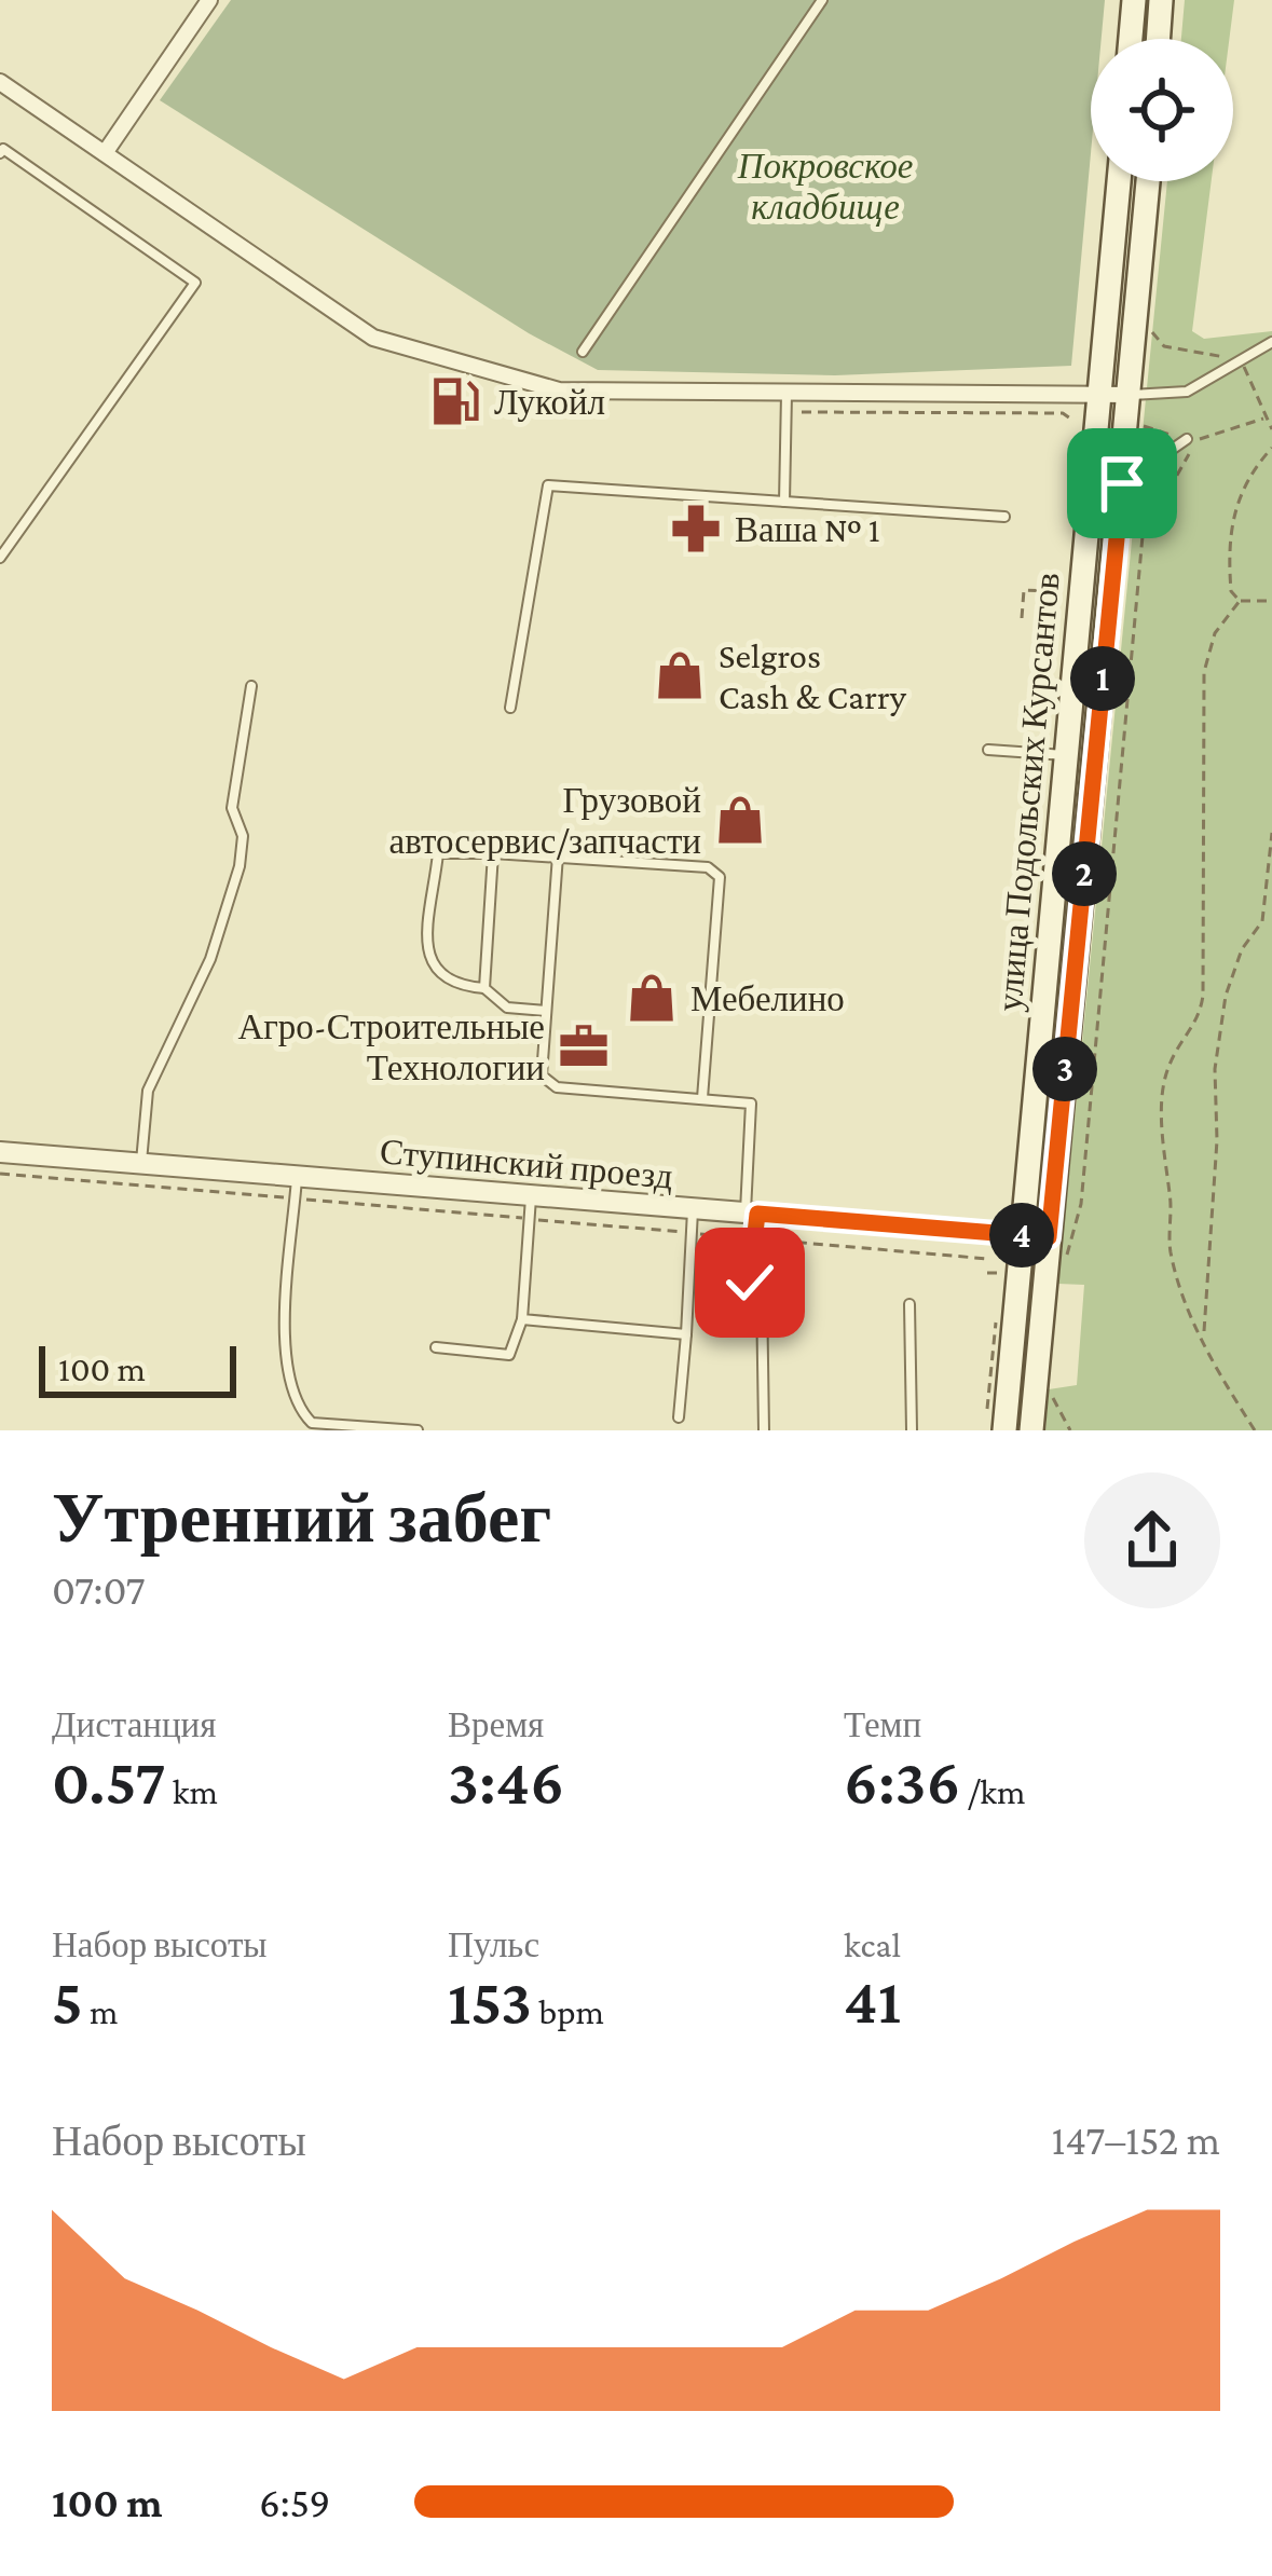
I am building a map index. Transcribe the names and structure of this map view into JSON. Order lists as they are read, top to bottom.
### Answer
{
  "streets": {
    "main road": ["улица Подольских Курсантов"],
    "street": ["Ступинский проезд"]
  },
  "crossings": [
    ["улица Подольских Курсантов", "Ступинский проезд"]
  ],
  "parks": ["Покровское кладбище"],
  "places": {
    "fuel station": ["Лукойл"],
    "pharmacy": ["Ваша № 1"],
    "shop": ["Selgros Cash & Carry", "Грузовой автосервис/запчасти", "Мебелино"],
    "office": ["Агро-Строительные Технологии"]
  },
  "scale_bar": "100 m",
  "page": {
    "pins": [
      "1",
      "2",
      "3",
      "4"
    ],
    "scale": "100 m",
    "heading": ["Утренний забег", "07:07"],
    "stats": [
      ["Дистанция", "0.57 km"],
      ["Время", "3:46"],
      ["Темп", "6:36 /km"],
      ["Набор высоты", "5 m"],
      ["Пульс", "153 bpm"],
      ["kcal", "41"]
    ],
    "chart": ["Набор высоты", "147–152 m"],
    "list": [
      {
        "name": "100 m",
        "note": "6:59"
      }
    ]
  }
}
